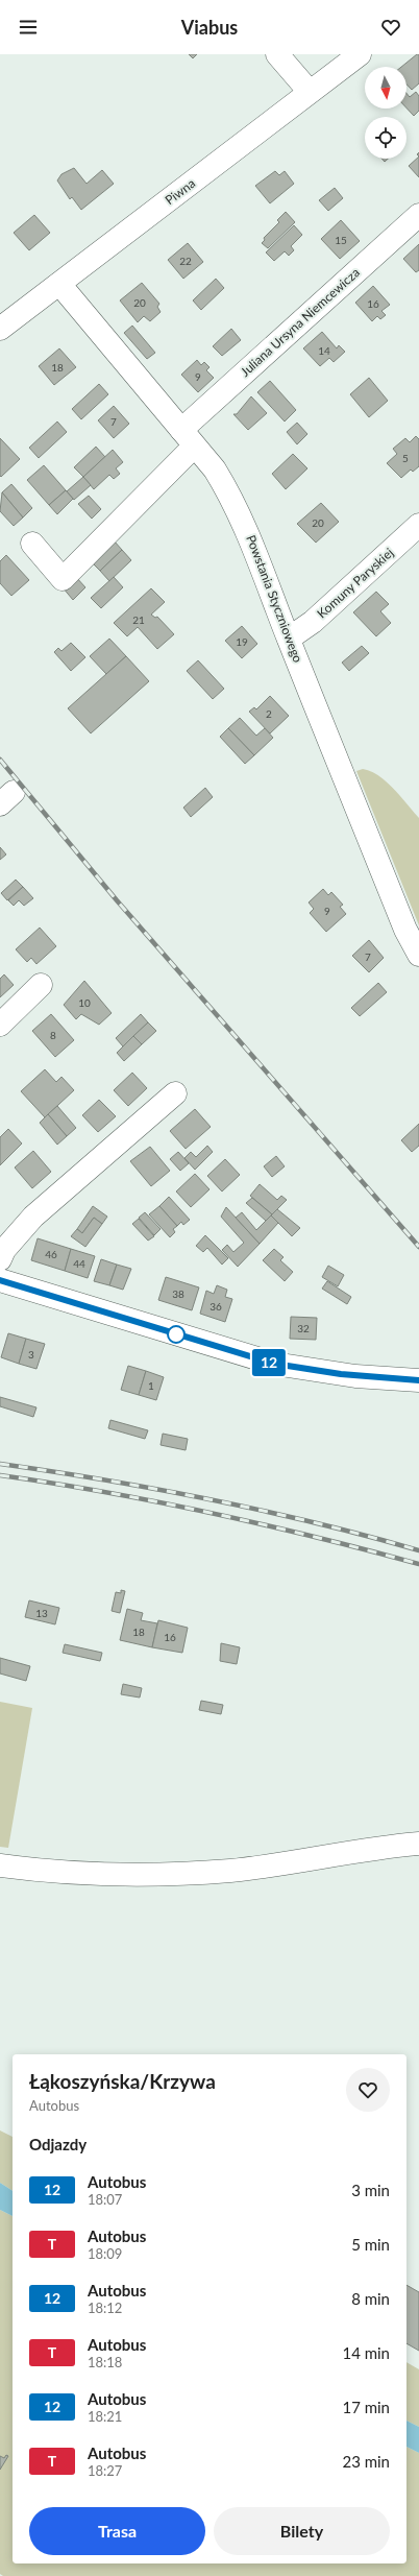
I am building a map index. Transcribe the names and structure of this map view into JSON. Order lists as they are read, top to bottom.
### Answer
{
  "streets": {
    "street": [
      "Piwna",
      "Juliana Ursyna Niemcewicza",
      "Komuny Paryskiej",
      "Powstania Styczniowego"
    ]
  },
  "crossings": [
    ["Piwna", "Powstania Styczniowego"],
    ["Juliana Ursyna Niemcewicza", "Powstania Styczniowego"],
    ["Komuny Paryskiej", "Powstania Styczniowego"]
  ],
  "lines": ["bus line 12"],
  "house_numbers": [
    "15",
    "22",
    "20",
    "16",
    "14",
    "18",
    "9",
    "7",
    "5",
    "20",
    "21",
    "19",
    "2",
    "9",
    "7",
    "10",
    "8",
    "46",
    "44",
    "38",
    "36",
    "32",
    "3",
    "1",
    "13",
    "18",
    "16"
  ],
  "north": "bottom",
  "page": {
    "header": "Viabus",
    "on_map": "12",
    "heading": [
      ["Łąkoszyńska/Krzywa", "Autobus"],
      "Odjazdy"
    ],
    "list": [
      {
        "mark": "12",
        "name": "Autobus",
        "note": "18:07",
        "value": "3 min"
      },
      {
        "mark": "T",
        "name": "Autobus",
        "note": "18:09",
        "value": "5 min"
      },
      {
        "mark": "12",
        "name": "Autobus",
        "note": "18:12",
        "value": "8 min"
      },
      {
        "mark": "T",
        "name": "Autobus",
        "note": "18:18",
        "value": "14 min"
      },
      {
        "mark": "12",
        "name": "Autobus",
        "note": "18:21",
        "value": "17 min"
      },
      {
        "mark": "T",
        "name": "Autobus",
        "note": "18:27",
        "value": "23 min"
      }
    ],
    "buttons": ["Trasa", "Bilety"]
  }
}
